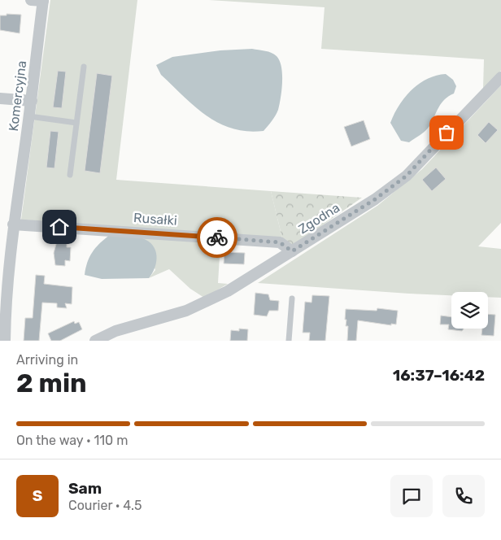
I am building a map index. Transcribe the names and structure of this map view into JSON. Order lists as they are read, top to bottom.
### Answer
{
  "streets": {
    "street": ["Komercyjna", "Zgodna", "Rusałki"]
  },
  "crossings": [
    ["Komercyjna", "Rusałki"],
    ["Zgodna", "Rusałki"]
  ],
  "page": {
    "heading": ["2 min", "Arriving in", "16:37–16:42"],
    "panel": ["Sam", "Courier · 4.5"],
    "bar": "On the way · 110 m",
    "round": "S"
  }
}
